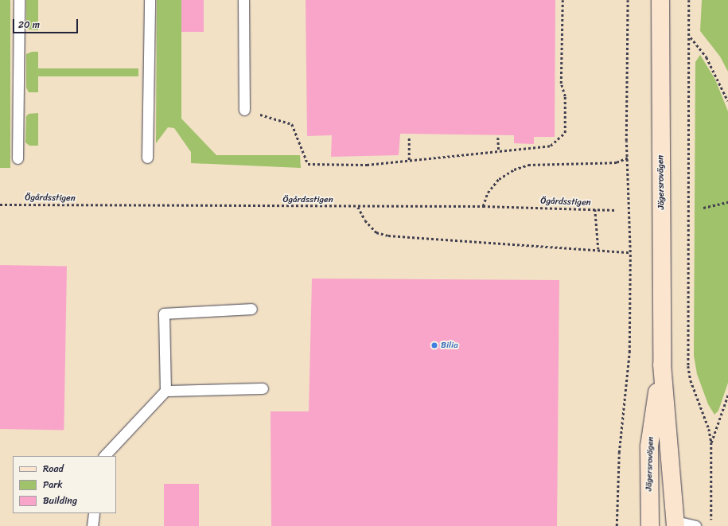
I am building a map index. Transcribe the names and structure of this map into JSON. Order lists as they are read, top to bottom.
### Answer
{
  "streets": {
    "street": ["Jägersrovägen"],
    "path": ["Ögårdsstigen"]
  },
  "places": ["Bilia"],
  "legend": ["Road", "Park", "Building"],
  "scale_bar": "20 m"
}
